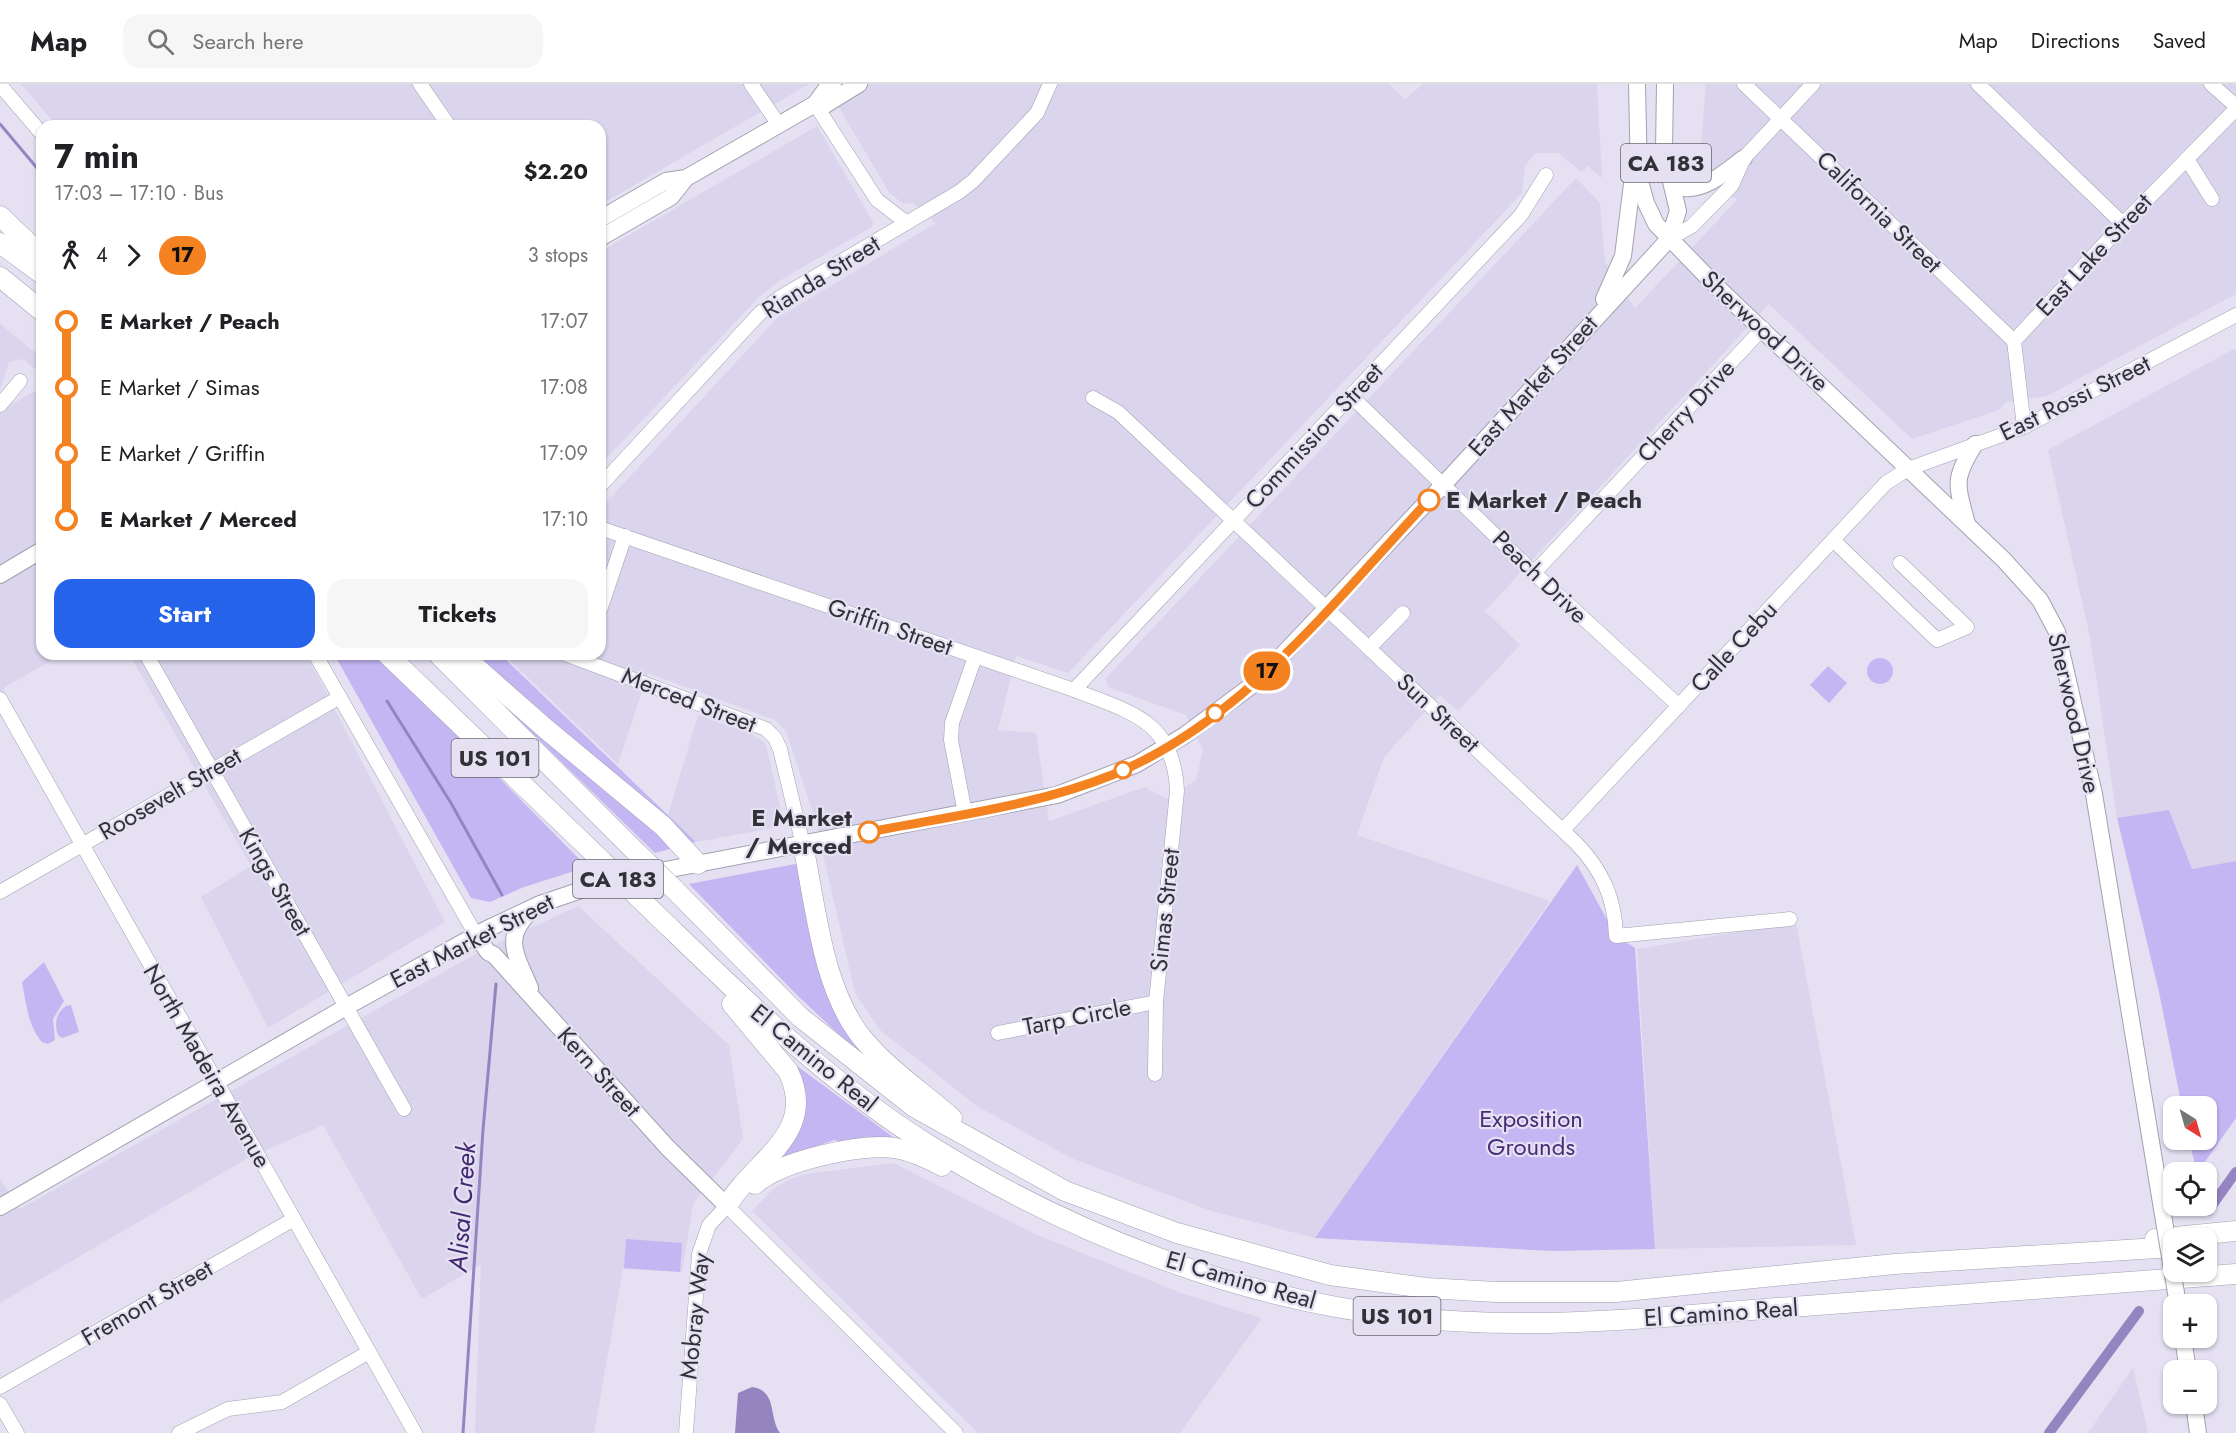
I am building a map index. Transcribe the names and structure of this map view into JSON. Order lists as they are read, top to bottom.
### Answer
{
  "streets": {
    "highway": ["US 101", "El Camino Real"],
    "main road": [
      "CA 183",
      "Sherwood Drive",
      "East Market Street",
      "Kern Street"
    ],
    "street": [
      "California Street",
      "East Lake Street",
      "Rianda Street",
      "East Rossi Street",
      "Cherry Drive",
      "Commission Street",
      "Peach Drive",
      "Griffin Street",
      "Calle Cebu",
      "Merced Street",
      "Sun Street",
      "Roosevelt Street",
      "Kings Street",
      "Simas Street",
      "Tarp Circle",
      "North Madeira Avenue",
      "Fremont Street",
      "Mobray Way"
    ]
  },
  "crossings": [
    ["CA 183", "Sherwood Drive"],
    ["CA 183", "East Market Street"],
    ["California Street", "East Lake Street"],
    ["California Street", "East Market Street"],
    ["Sherwood Drive", "East Market Street"],
    ["Sherwood Drive", "East Rossi Street"],
    ["Sherwood Drive", "Cherry Drive"],
    ["Sherwood Drive", "Calle Cebu"],
    ["East Market Street", "Peach Drive"],
    ["East Market Street", "Griffin Street"],
    ["East Market Street", "Merced Street"],
    ["East Market Street", "Sun Street"],
    ["East Market Street", "Kings Street"],
    ["East Market Street", "Simas Street"],
    ["East Market Street", "North Madeira Avenue"],
    ["East Market Street", "Kern Street"],
    ["East Rossi Street", "Calle Cebu"],
    ["Cherry Drive", "Peach Drive"],
    ["Commission Street", "Peach Drive"],
    ["Commission Street", "Griffin Street"],
    ["Commission Street", "Sun Street"],
    ["Peach Drive", "Calle Cebu"],
    ["Griffin Street", "Simas Street"],
    ["Calle Cebu", "Sun Street"],
    ["Roosevelt Street", "Kings Street"],
    ["Roosevelt Street", "North Madeira Avenue"],
    ["Roosevelt Street", "Kern Street"],
    ["Simas Street", "Tarp Circle"],
    ["North Madeira Avenue", "Fremont Street"],
    ["Kern Street", "Mobray Way"]
  ],
  "water": ["Alisal Creek"],
  "parks": ["Exposition Grounds"],
  "places": ["E Market / Peach", "E Market / Merced"],
  "lines": ["bus line 17"],
  "north": "bottom right",
  "page": {
    "header": "Map",
    "search": "Search here",
    "nav": ["Map", "Directions", "Saved"],
    "on_map": "17",
    "heading": ["7 min", "17:03 – 17:10 · Bus", "$2.20"],
    "legs": ["4", "17", "3 stops"],
    "list": [
      {
        "name": "E Market / Peach",
        "value": "17:07"
      },
      {
        "name": "E Market / Simas",
        "value": "17:08"
      },
      {
        "name": "E Market / Griffin",
        "value": "17:09"
      },
      {
        "name": "E Market / Merced",
        "value": "17:10"
      }
    ],
    "buttons": ["Start", "Tickets"],
    "map_buttons": ["+", "−"]
  }
}
